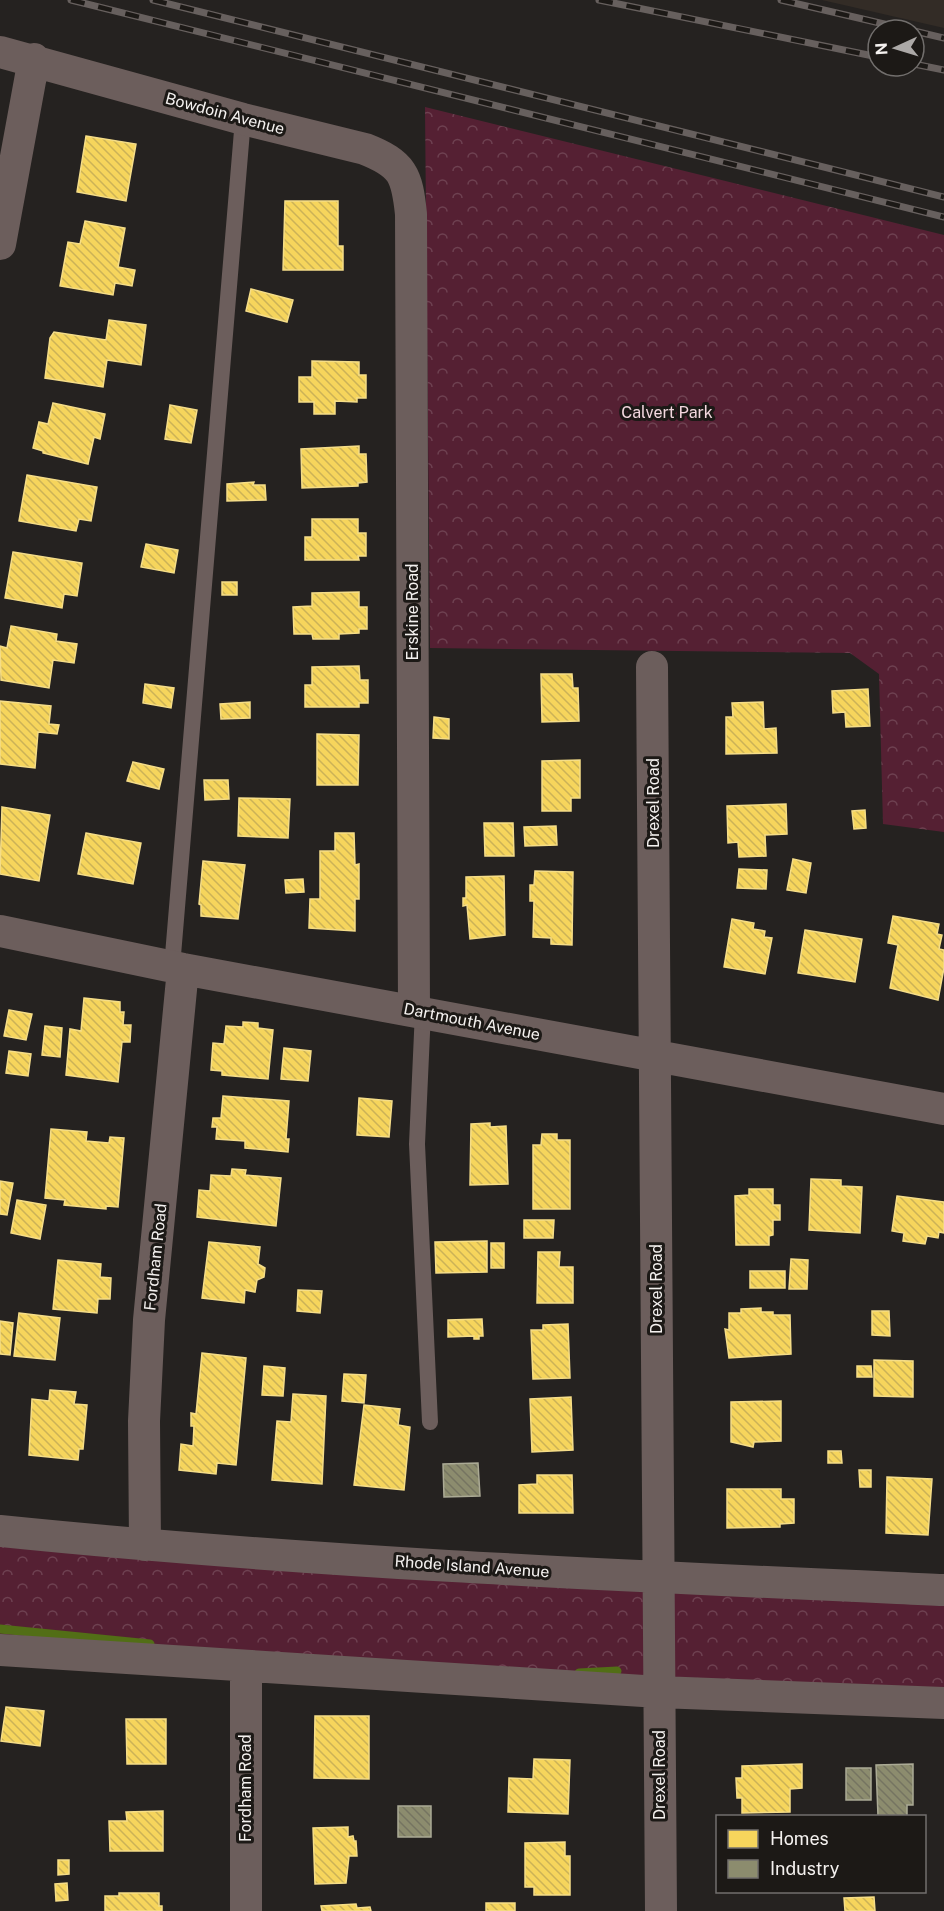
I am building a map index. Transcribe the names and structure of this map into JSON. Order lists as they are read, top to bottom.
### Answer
{
  "streets": {
    "street": [
      "Bowdoin Avenue",
      "Erskine Road",
      "Drexel Road",
      "Dartmouth Avenue",
      "Fordham Road",
      "Rhode Island Avenue"
    ]
  },
  "crossings": [
    ["Bowdoin Avenue", "Erskine Road"],
    ["Erskine Road", "Dartmouth Avenue"],
    ["Drexel Road", "Dartmouth Avenue"],
    ["Drexel Road", "Rhode Island Avenue"],
    ["Dartmouth Avenue", "Fordham Road"],
    ["Fordham Road", "Rhode Island Avenue"]
  ],
  "parks": ["Calvert Park"],
  "legend": ["Homes", "Industry"],
  "north": "left"
}
